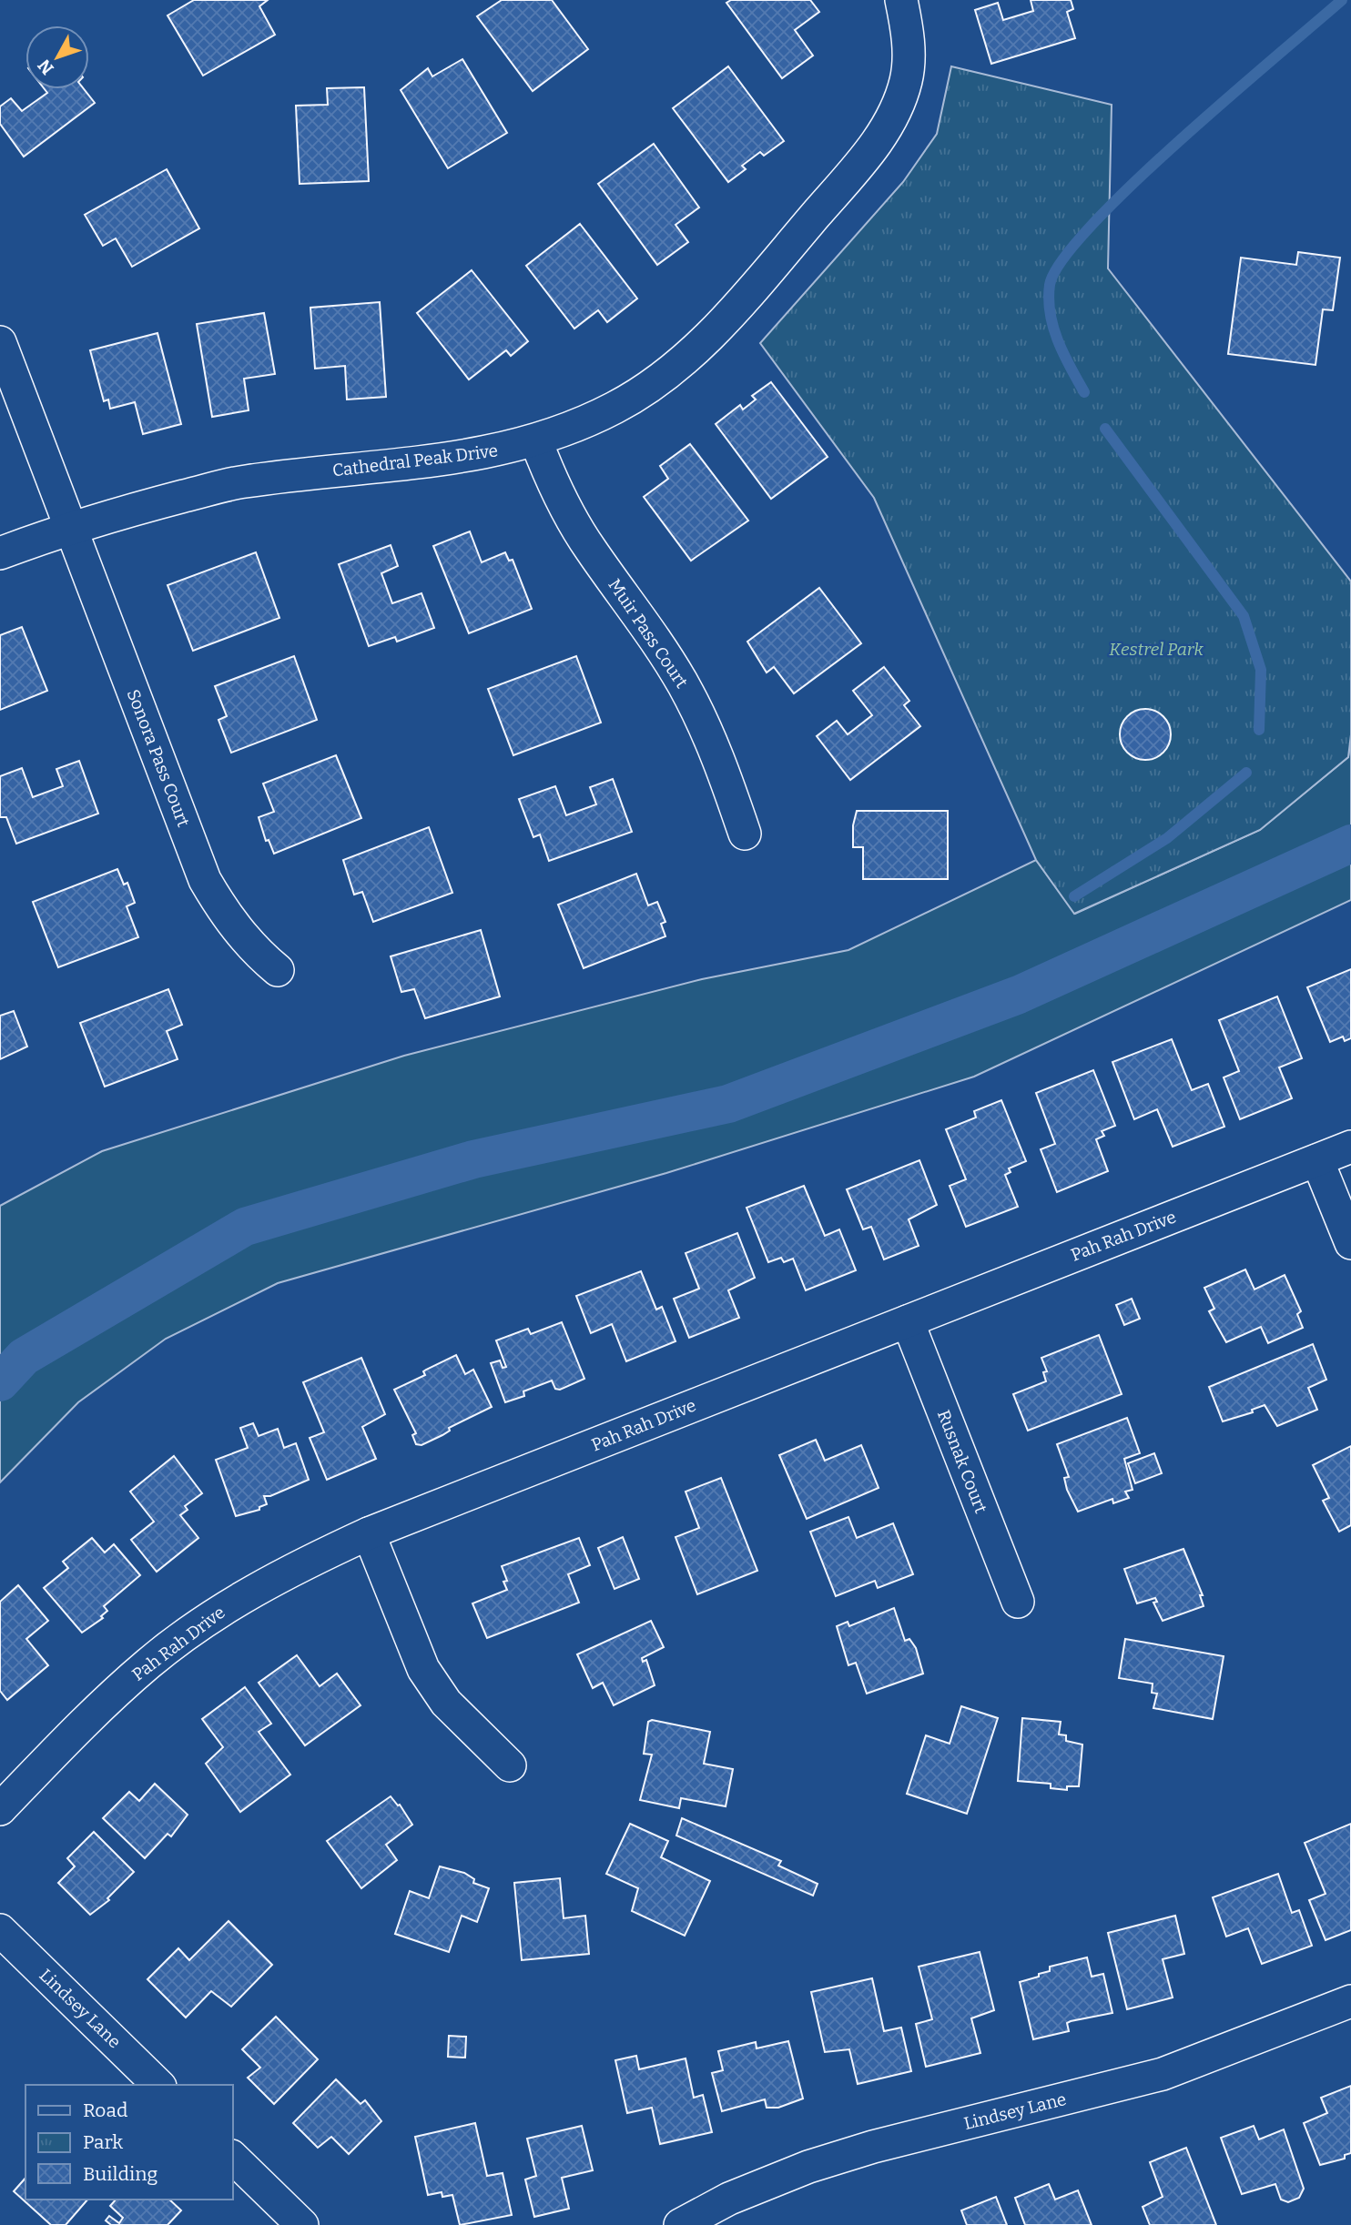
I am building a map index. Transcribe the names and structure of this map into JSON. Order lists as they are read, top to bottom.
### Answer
{
  "streets": {
    "street": [
      "Cathedral Peak Drive",
      "Muir Pass Court",
      "Sonora Pass Court",
      "Pah Rah Drive",
      "Rusnak Court",
      "Lindsey Lane"
    ]
  },
  "crossings": [
    ["Cathedral Peak Drive", "Muir Pass Court"],
    ["Cathedral Peak Drive", "Sonora Pass Court"],
    ["Pah Rah Drive", "Rusnak Court"]
  ],
  "parks": ["Kestrel Park"],
  "legend": ["Road", "Park", "Building"],
  "north": "bottom left"
}
